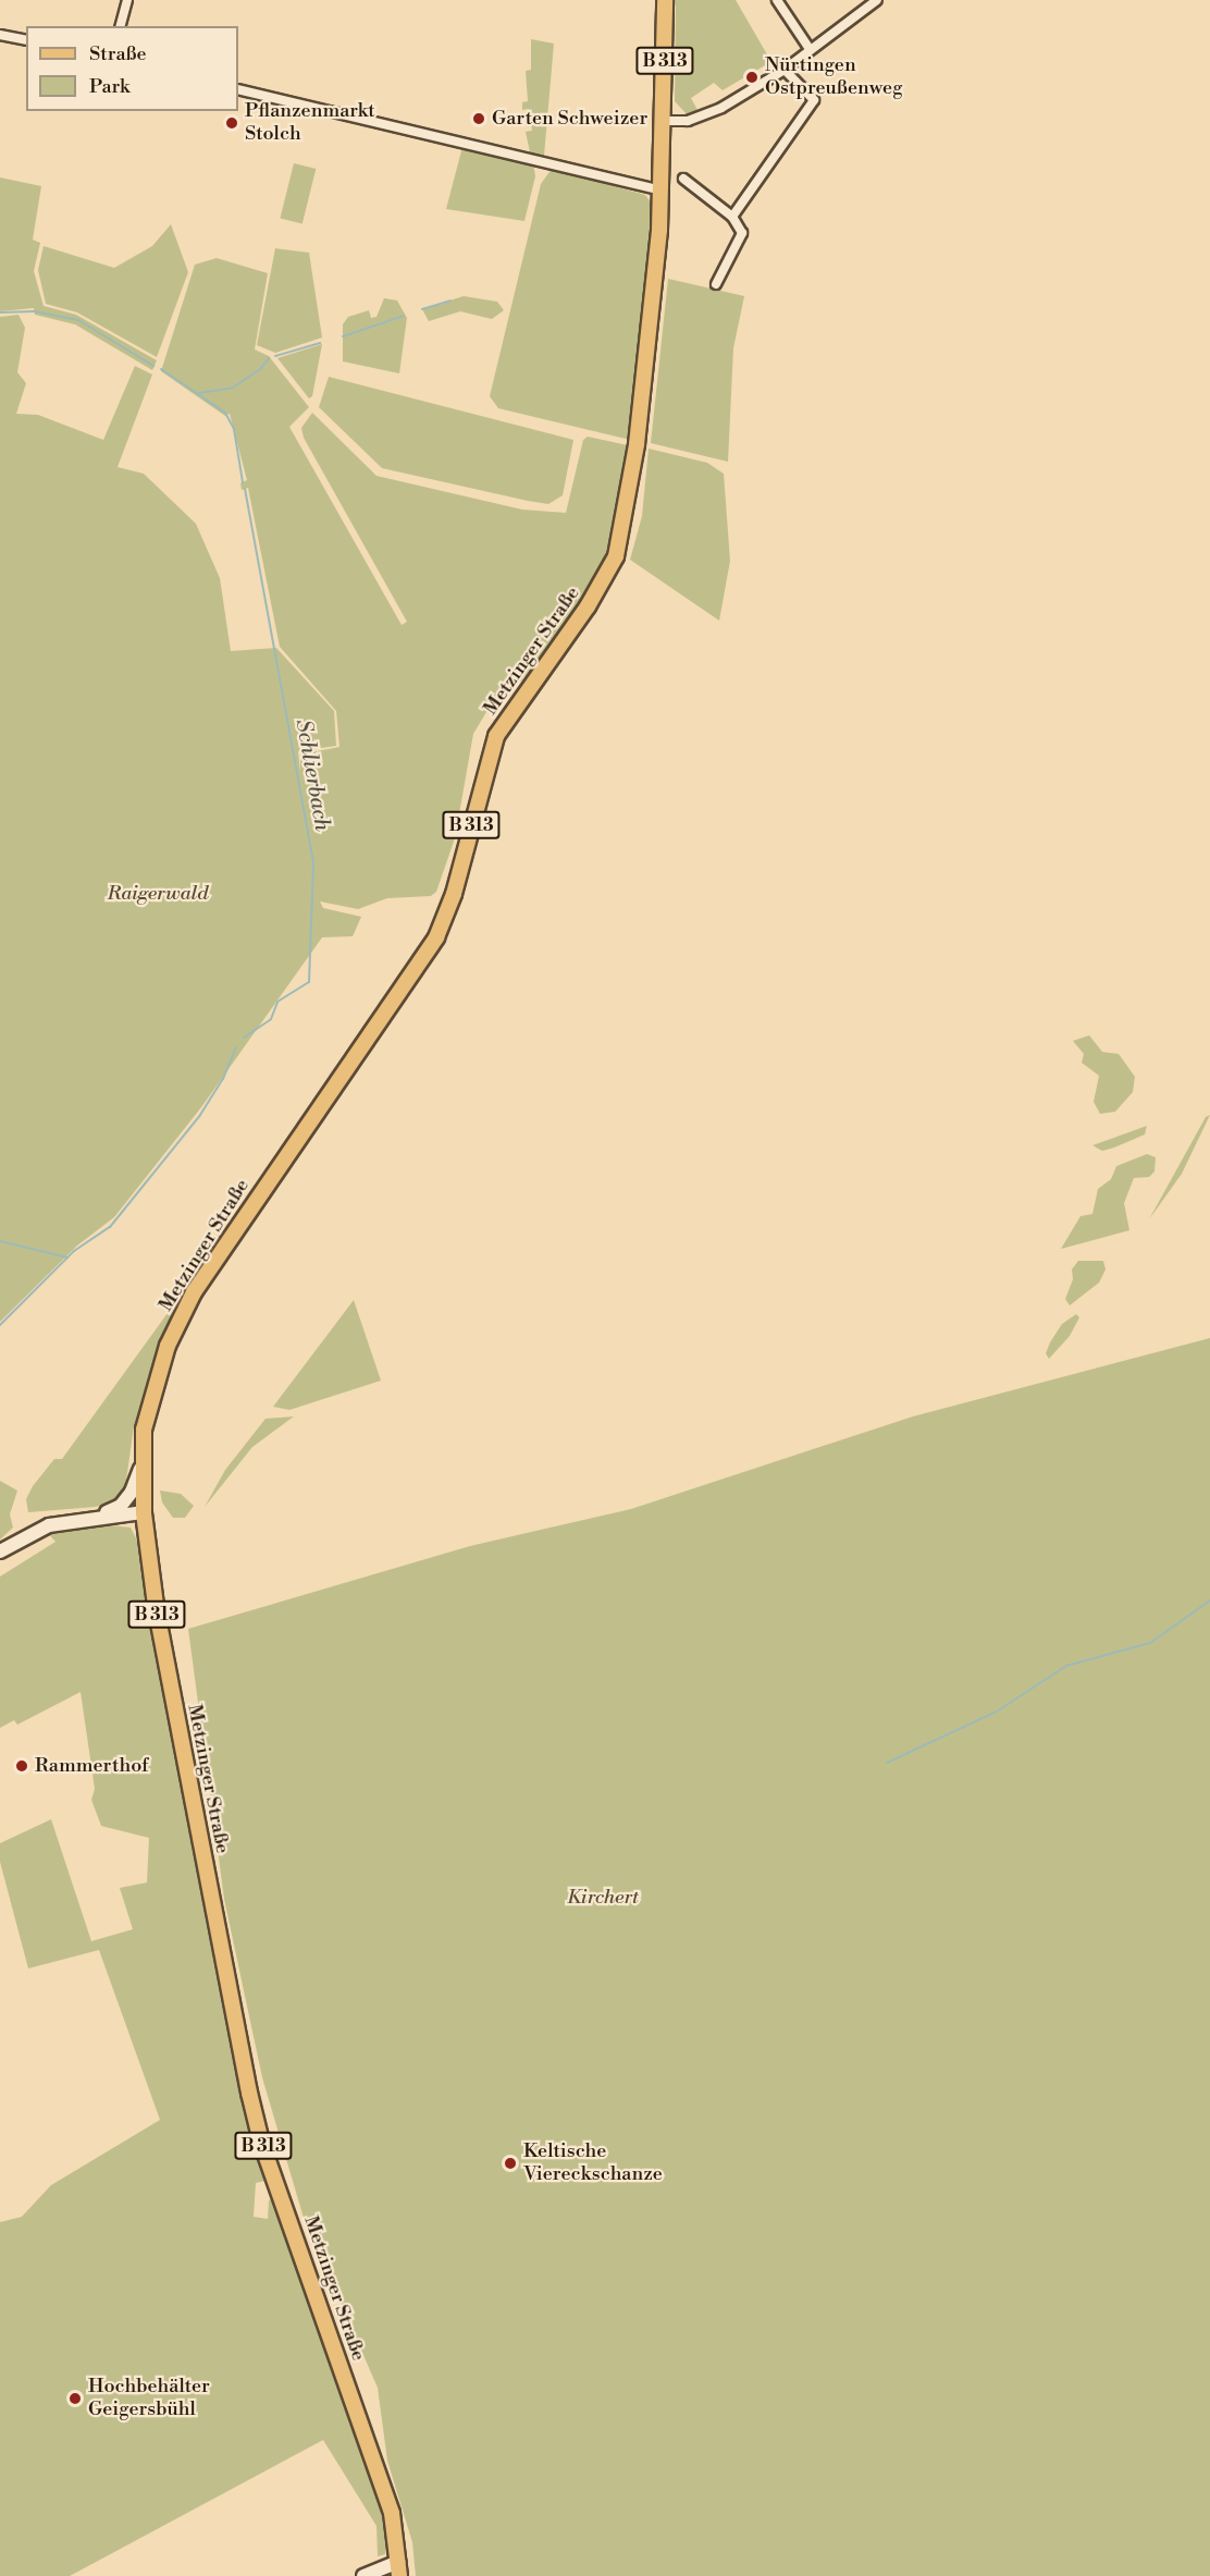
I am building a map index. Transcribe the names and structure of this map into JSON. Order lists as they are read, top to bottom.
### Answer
{
  "streets": {
    "main road": ["B 313", "Metzinger Straße"]
  },
  "water": ["Schlierbach"],
  "parks": ["Raigerwald", "Kirchert"],
  "places": [
    "Nürtingen Ostpreußenweg",
    "Garten Schweizer",
    "Pflanzenmarkt Stolch",
    "Rammerthof",
    "Keltische Viereckschanze",
    "Hochbehälter Geigersbühl"
  ],
  "legend": ["Straße", "Park"]
}
